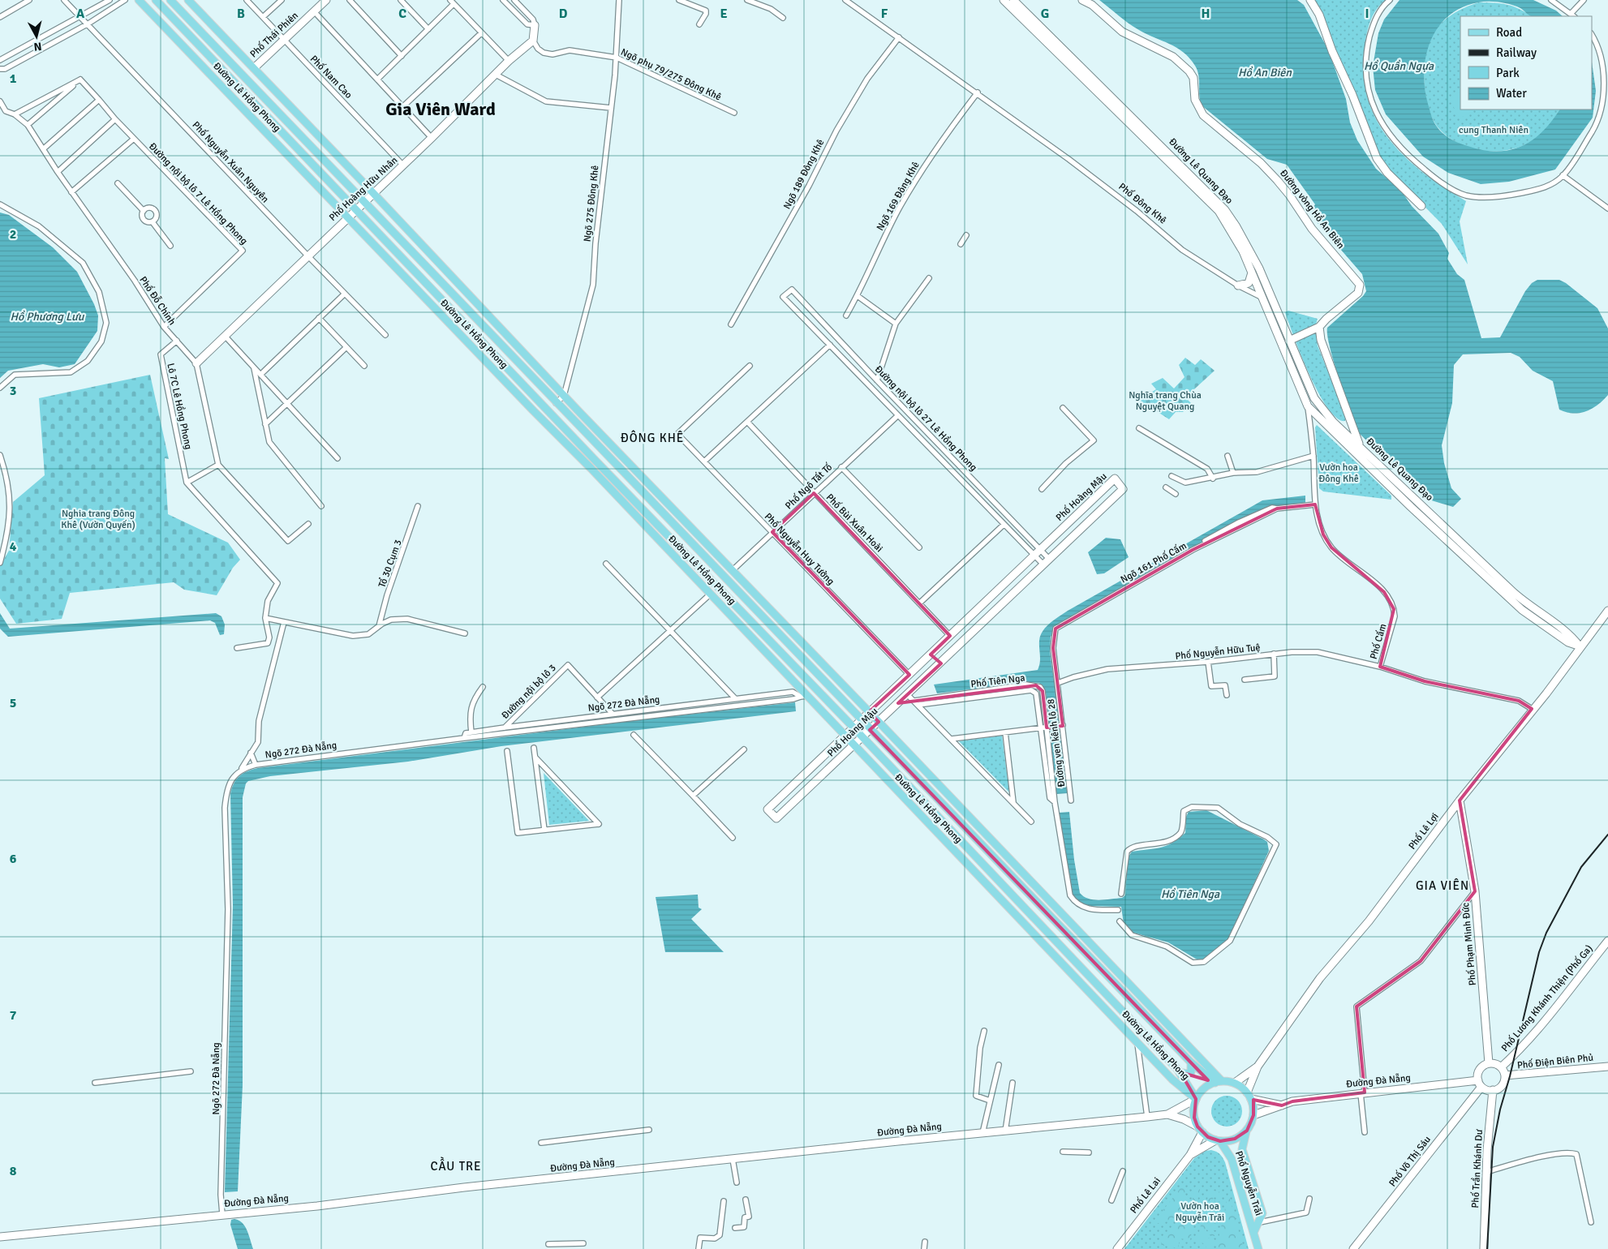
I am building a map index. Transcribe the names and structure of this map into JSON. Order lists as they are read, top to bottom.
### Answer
{
  "streets": {
    "main road": ["Đường Lê Hồng Phong", "Phố Nguyễn Trãi"],
    "street": [
      "Phố Thái Phiên",
      "Ngõ phụ 79/275 Đông Khê",
      "Phố Nam Cao",
      "Phố Nguyễn Xuân Nguyên",
      "Đường Lê Quang Đạo",
      "Ngõ 189 Đông Khê",
      "Phố Hoàng Hữu Nhân",
      "Đường nội bộ lô 7 Lê Hồng Phong",
      "Ngõ 169 Đông Khê",
      "Ngõ 275 Đông Khê",
      "Phố Đông Khê",
      "Đường vòng Hồ An Biên",
      "Phố Đỗ Chính",
      "Lô 7C Lê Hồng Phong",
      "Đường nội bộ lô 27 Lê Hồng Phong",
      "Phố Ngô Tất Tố",
      "Phố Hoàng Mậu",
      "Phố Bùi Xuân Hoài",
      "Phố Nguyễn Huy Tưởng",
      "Ngõ 161 Phố Cấm",
      "Tổ 30 Cụm 3",
      "Phố Cấm",
      "Phố Nguyễn Hữu Tuệ",
      "Phố Tiên Nga",
      "Đường nội bộ lô 3",
      "Ngõ 272 Đà Nẵng",
      "Đường ven kênh lô 28",
      "Phố Lê Lợi",
      "Phố Phạm Minh Đức",
      "Phố Lương Khánh Thiện (Phố Ga)",
      "Phố Điện Biên Phủ",
      "Đường Đà Nẵng",
      "Phố Võ Thị Sáu",
      "Phố Trần Khánh Dư",
      "Phố Lê Lai"
    ]
  },
  "crossings": [
    ["Phố Thái Phiên", "Phố Nam Cao"],
    ["Ngõ phụ 79/275 Đông Khê", "Phố Hoàng Hữu Nhân"],
    ["Ngõ phụ 79/275 Đông Khê", "Ngõ 275 Đông Khê"],
    ["Phố Nam Cao", "Phố Hoàng Hữu Nhân"],
    ["Đường Lê Hồng Phong", "Phố Hoàng Hữu Nhân"],
    ["Đường Lê Hồng Phong", "Phố Hoàng Mậu"],
    ["Đường Lê Hồng Phong", "Ngõ 272 Đà Nẵng"],
    ["Đường Lê Hồng Phong", "Phố Lê Lợi"],
    ["Đường Lê Hồng Phong", "Đường Đà Nẵng"],
    ["Đường Lê Hồng Phong", "Phố Nguyễn Trãi"],
    ["Đường Lê Hồng Phong", "Phố Lê Lai"],
    ["Phố Nguyễn Xuân Nguyên", "Phố Hoàng Hữu Nhân"],
    ["Đường Lê Quang Đạo", "Phố Đông Khê"],
    ["Đường Lê Quang Đạo", "Đường vòng Hồ An Biên"],
    ["Đường Lê Quang Đạo", "Phố Lê Lợi"],
    ["Ngõ 189 Đông Khê", "Phố Đông Khê"],
    ["Phố Hoàng Hữu Nhân", "Phố Đỗ Chính"],
    ["Đường nội bộ lô 7 Lê Hồng Phong", "Phố Đỗ Chính"],
    ["Ngõ 169 Đông Khê", "Phố Đông Khê"],
    ["Phố Đỗ Chính", "Lô 7C Lê Hồng Phong"],
    ["Đường nội bộ lô 27 Lê Hồng Phong", "Phố Hoàng Mậu"],
    ["Phố Ngô Tất Tố", "Phố Bùi Xuân Hoài"],
    ["Phố Ngô Tất Tố", "Phố Nguyễn Huy Tưởng"],
    ["Phố Hoàng Mậu", "Phố Bùi Xuân Hoài"],
    ["Phố Hoàng Mậu", "Phố Nguyễn Huy Tưởng"],
    ["Ngõ 161 Phố Cấm", "Phố Cấm"],
    ["Ngõ 161 Phố Cấm", "Phố Nguyễn Hữu Tuệ"],
    ["Ngõ 161 Phố Cấm", "Đường ven kênh lô 28"],
    ["Phố Cấm", "Phố Nguyễn Hữu Tuệ"],
    ["Phố Cấm", "Phố Lê Lợi"],
    ["Phố Nguyễn Hữu Tuệ", "Đường ven kênh lô 28"],
    ["Đường nội bộ lô 3", "Ngõ 272 Đà Nẵng"],
    ["Ngõ 272 Đà Nẵng", "Đường Đà Nẵng"],
    ["Phố Lê Lợi", "Phố Phạm Minh Đức"],
    ["Phố Lê Lợi", "Đường Đà Nẵng"],
    ["Phố Lê Lợi", "Phố Nguyễn Trãi"],
    ["Phố Lê Lợi", "Phố Lê Lai"],
    ["Phố Phạm Minh Đức", "Phố Lương Khánh Thiện (Phố Ga)"],
    ["Phố Phạm Minh Đức", "Phố Điện Biên Phủ"],
    ["Phố Phạm Minh Đức", "Đường Đà Nẵng"],
    ["Phố Phạm Minh Đức", "Phố Võ Thị Sáu"],
    ["Phố Phạm Minh Đức", "Phố Trần Khánh Dư"],
    ["Phố Lương Khánh Thiện (Phố Ga)", "Phố Điện Biên Phủ"],
    ["Phố Lương Khánh Thiện (Phố Ga)", "Đường Đà Nẵng"],
    ["Phố Lương Khánh Thiện (Phố Ga)", "Phố Võ Thị Sáu"],
    ["Phố Lương Khánh Thiện (Phố Ga)", "Phố Trần Khánh Dư"],
    ["Phố Điện Biên Phủ", "Đường Đà Nẵng"],
    ["Phố Điện Biên Phủ", "Phố Võ Thị Sáu"],
    ["Phố Điện Biên Phủ", "Phố Trần Khánh Dư"],
    ["Đường Đà Nẵng", "Phố Võ Thị Sáu"],
    ["Đường Đà Nẵng", "Phố Trần Khánh Dư"],
    ["Đường Đà Nẵng", "Phố Nguyễn Trãi"],
    ["Đường Đà Nẵng", "Phố Lê Lai"],
    ["Phố Võ Thị Sáu", "Phố Trần Khánh Dư"],
    ["Phố Nguyễn Trãi", "Phố Lê Lai"]
  ],
  "districts": [
    "Gia Viên Ward",
    "ĐÔNG KHÊ",
    "GIA VIÊN",
    "CẦU TRE"
  ],
  "water": [
    "Hồ Quần Ngựa",
    "Hồ An Biên",
    "Hồ Phương Lưu",
    "Hồ Tiên Nga"
  ],
  "parks": [
    "cung Thanh Niên",
    "Nghĩa trang Chùa Nguyệt Quang",
    "Vườn hoa Đông Khê",
    "Nghia trang Đông Khê (Vườn Quyến)",
    "Vườn hoa Nguyễn Trãi"
  ],
  "legend": [
    "Road",
    "Railway",
    "Park",
    "Water"
  ],
  "north": "bottom",
  "grid": {
    "columns": [
      "A",
      "B",
      "C",
      "D",
      "E",
      "F",
      "G",
      "H",
      "I"
    ],
    "rows": [
      "1",
      "2",
      "3",
      "4",
      "5",
      "6",
      "7",
      "8"
    ]
  }
}
